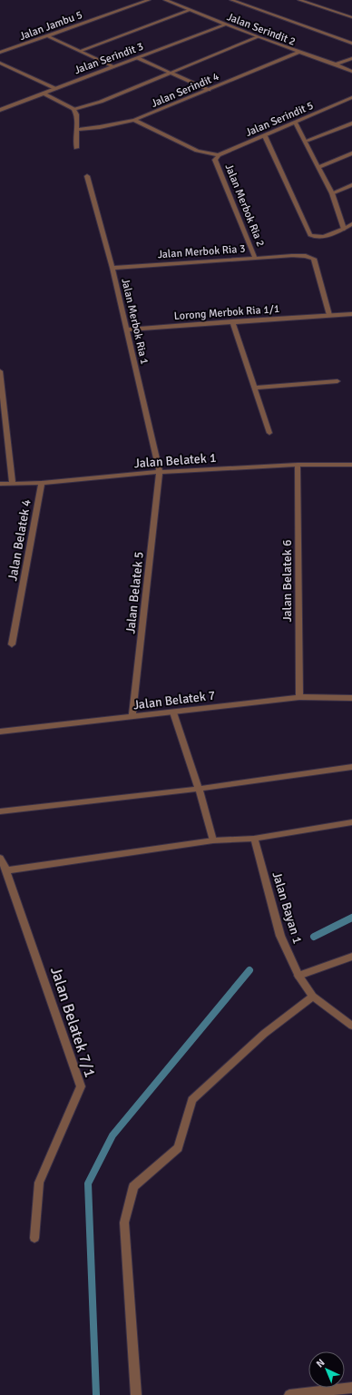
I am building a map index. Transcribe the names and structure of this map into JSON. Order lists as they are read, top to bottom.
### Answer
{
  "streets": {
    "street": [
      "Jalan Jambu 5",
      "Jalan Serindit 2",
      "Jalan Serindit 3",
      "Jalan Serindit 4",
      "Jalan Serindit 5",
      "Jalan Merbok Ria 2",
      "Jalan Merbok Ria 3",
      "Lorong Merbok Ria 1/1",
      "Jalan Merbok Ria 1",
      "Jalan Belatek 1",
      "Jalan Belatek 4",
      "Jalan Belatek 6",
      "Jalan Belatek 5",
      "Jalan Belatek 7",
      "Jalan Bayan 1",
      "Jalan Belatek 7/1"
    ]
  },
  "crossings": [
    ["Jalan Serindit 2", "Jalan Serindit 3"],
    ["Jalan Serindit 2", "Jalan Serindit 4"],
    ["Jalan Serindit 5", "Jalan Merbok Ria 2"],
    ["Jalan Merbok Ria 2", "Jalan Merbok Ria 3"],
    ["Jalan Merbok Ria 3", "Lorong Merbok Ria 1/1"],
    ["Jalan Merbok Ria 3", "Jalan Merbok Ria 1"],
    ["Lorong Merbok Ria 1/1", "Jalan Merbok Ria 1"],
    ["Jalan Merbok Ria 1", "Jalan Belatek 1"],
    ["Jalan Merbok Ria 1", "Jalan Belatek 5"],
    ["Jalan Belatek 1", "Jalan Belatek 4"],
    ["Jalan Belatek 1", "Jalan Belatek 6"],
    ["Jalan Belatek 1", "Jalan Belatek 5"],
    ["Jalan Belatek 6", "Jalan Belatek 7"],
    ["Jalan Belatek 5", "Jalan Belatek 7"]
  ],
  "north": "top left"
}
